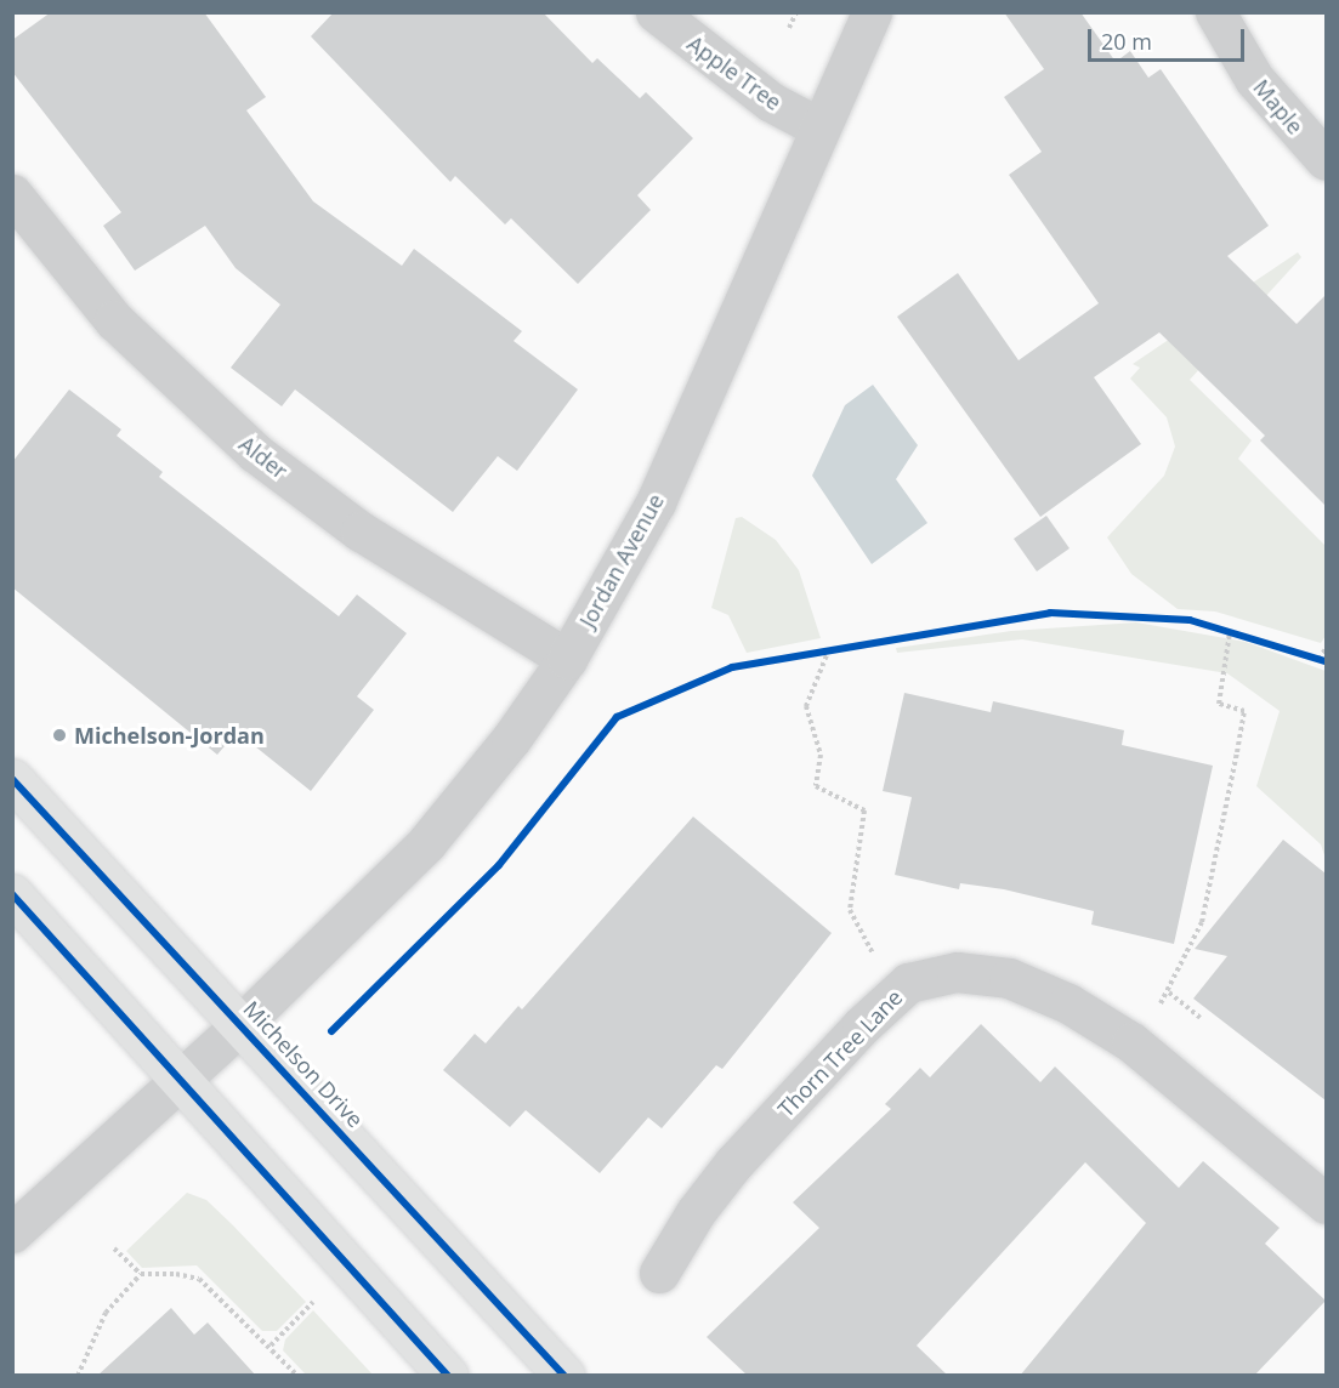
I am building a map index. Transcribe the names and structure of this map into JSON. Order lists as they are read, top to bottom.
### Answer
{
  "streets": {
    "main road": ["Michelson Drive"],
    "street": [
      "Apple Tree",
      "Maple",
      "Alder",
      "Jordan Avenue",
      "Thorn Tree Lane"
    ]
  },
  "crossings": [
    ["Apple Tree", "Jordan Avenue"],
    ["Alder", "Jordan Avenue"],
    ["Jordan Avenue", "Michelson Drive"]
  ],
  "places": ["Michelson-Jordan"],
  "scale_bar": "20 m"
}
